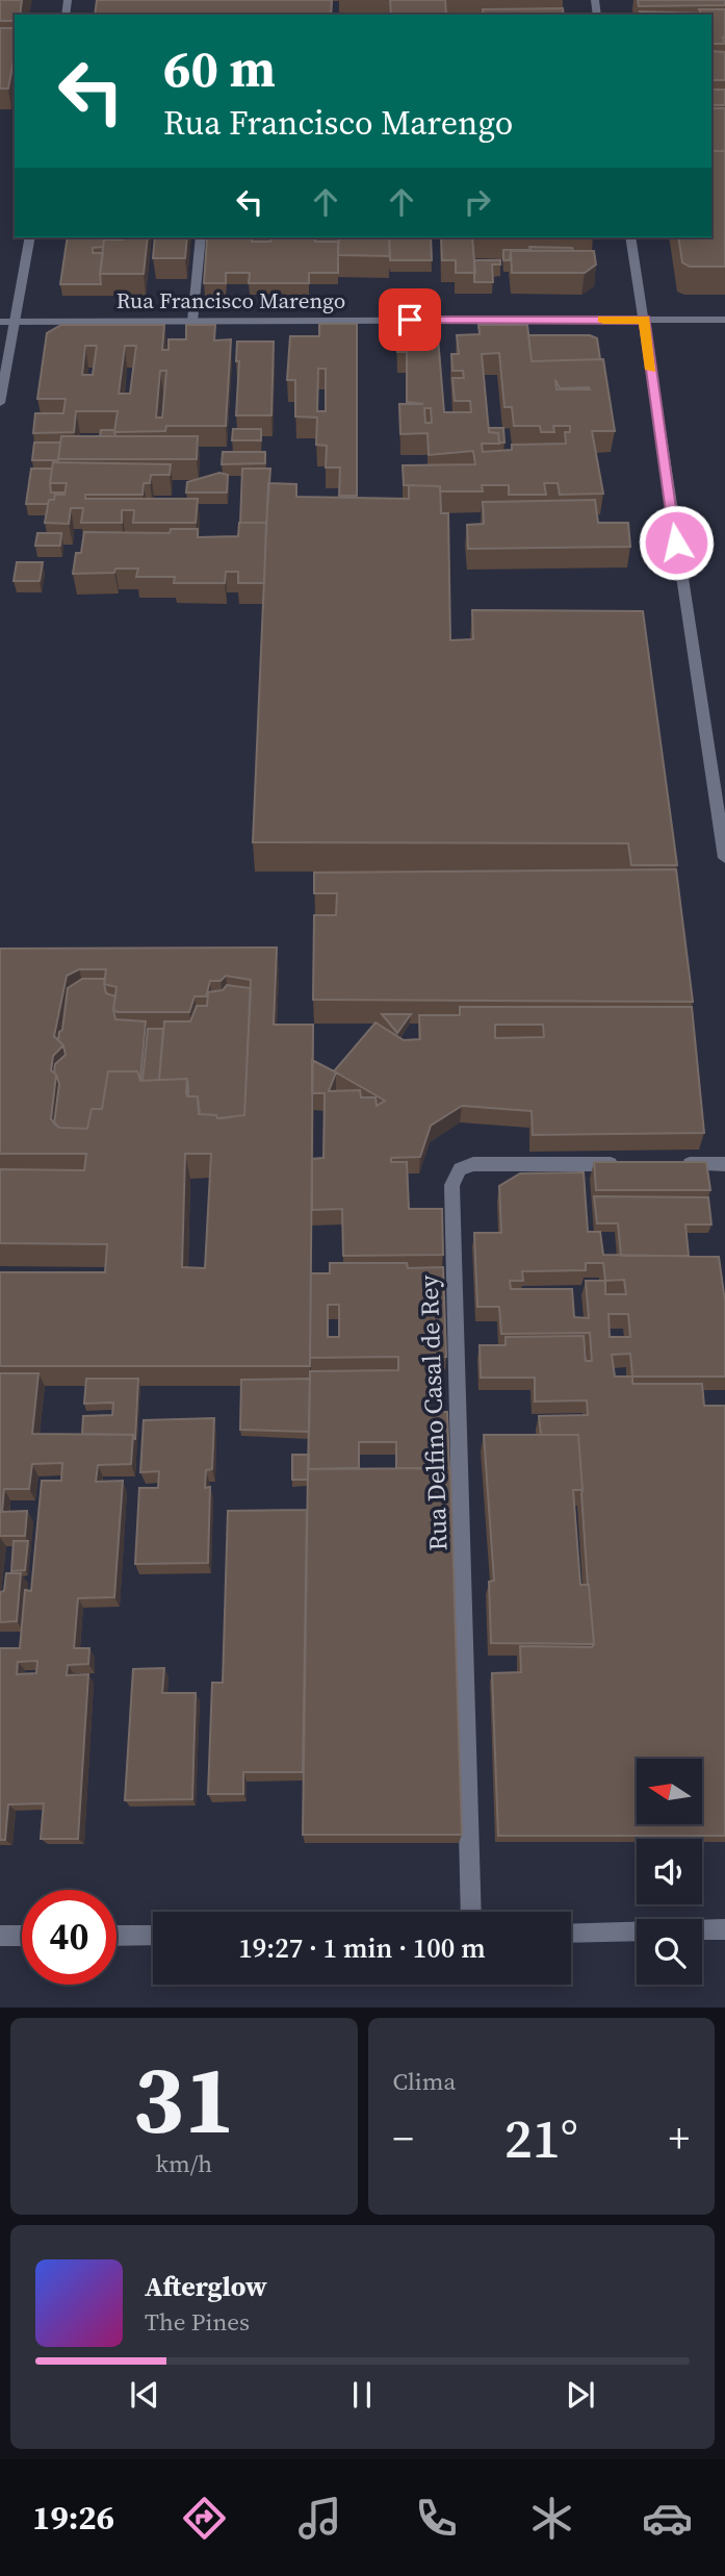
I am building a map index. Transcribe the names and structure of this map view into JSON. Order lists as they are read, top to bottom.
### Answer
{
  "streets": {
    "street": ["Rua Francisco Marengo", "Rua Delfino Casal de Rey"]
  },
  "north": "left",
  "page": {
    "turn": ["60 m", "Rua Francisco Marengo"],
    "limit": "40",
    "trip": "19:27 · 1 min · 100 m",
    "tile": [
      ["31", "km/h"],
      "Clima"
    ],
    "heat": ["−", "21°", "+"],
    "song": ["Afterglow", "The Pines"],
    "tabs": "19:26"
  }
}
